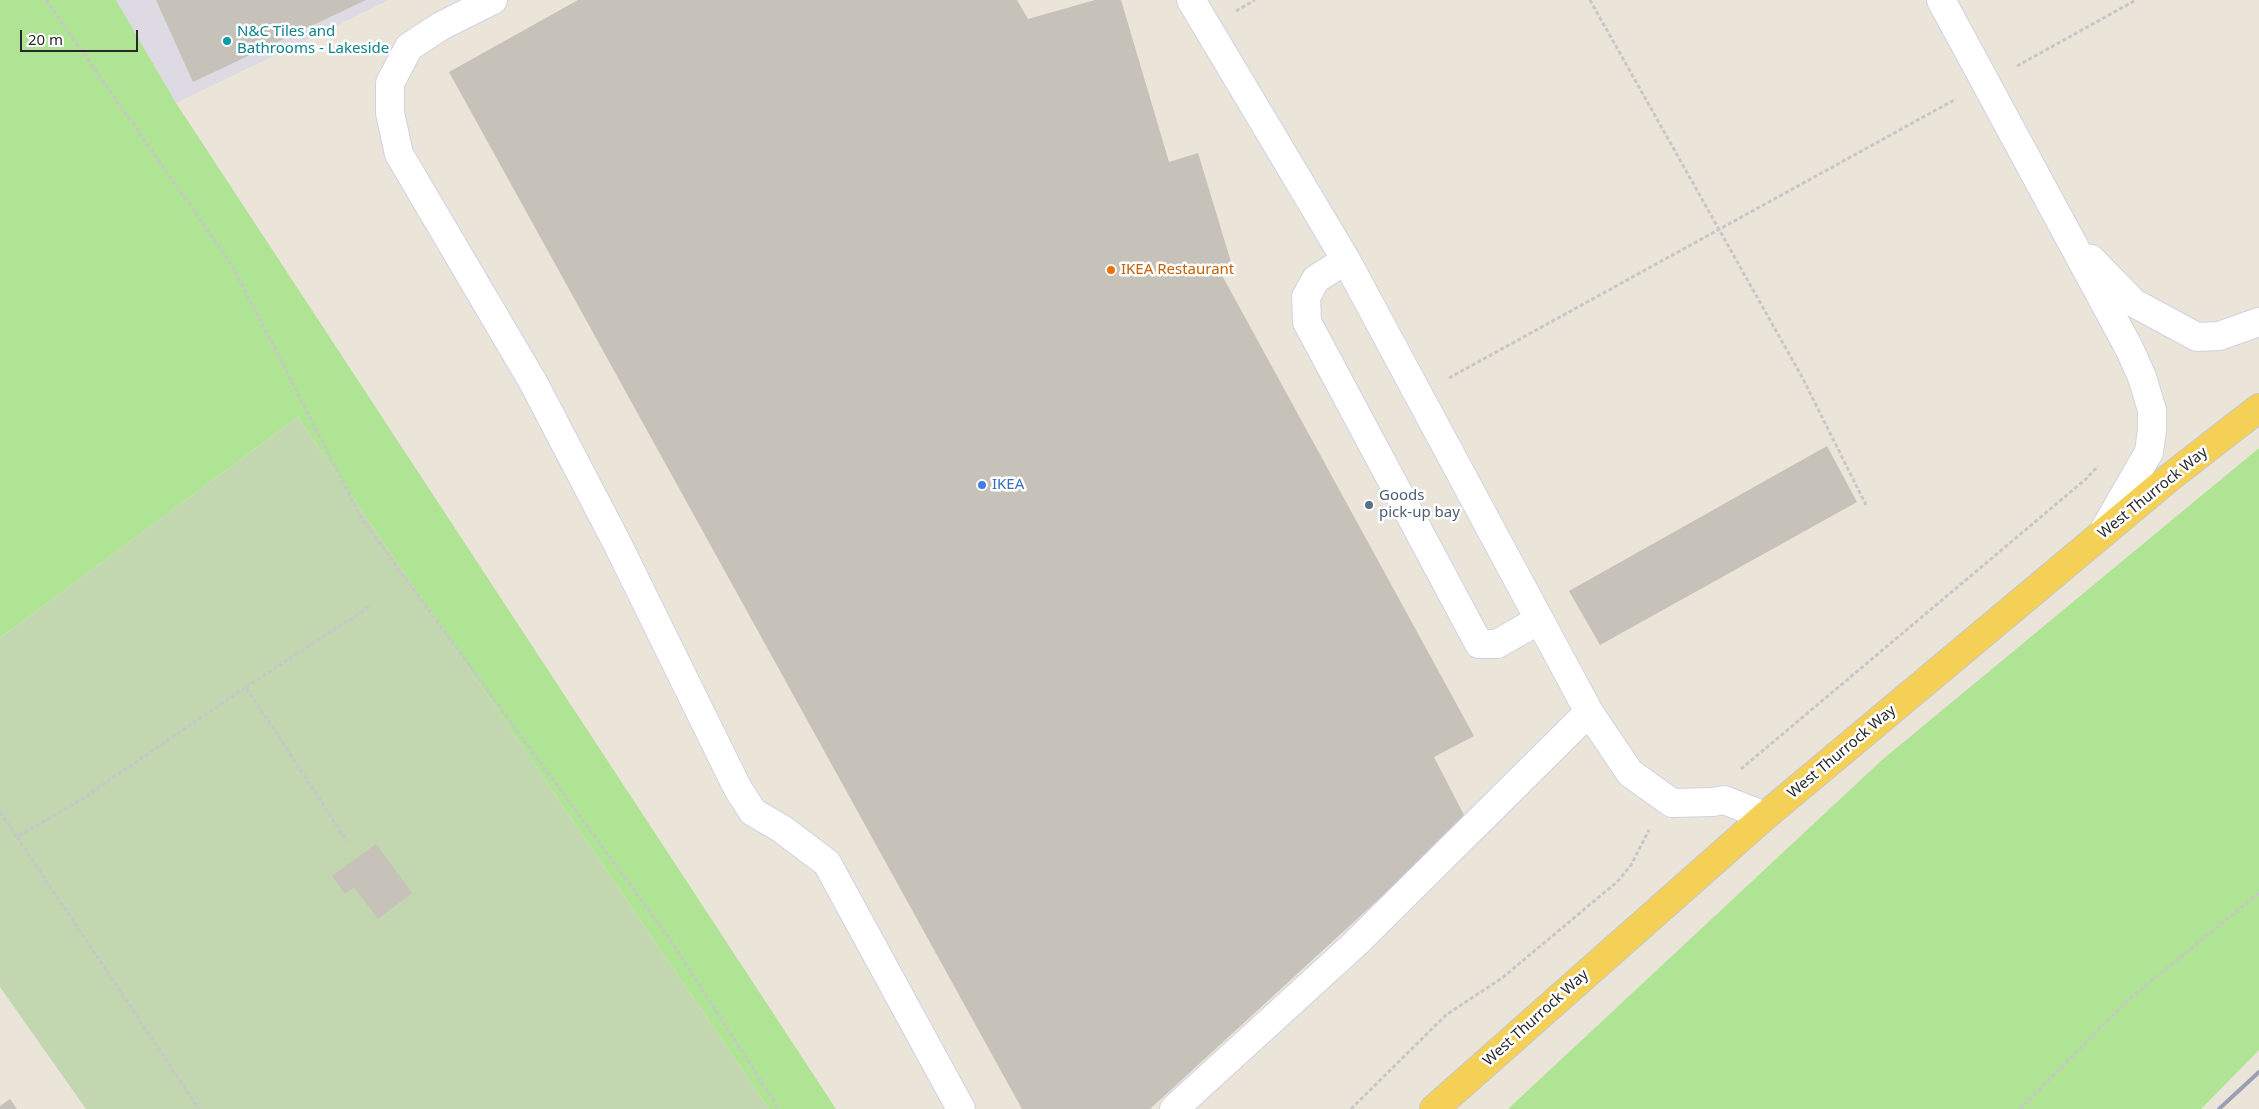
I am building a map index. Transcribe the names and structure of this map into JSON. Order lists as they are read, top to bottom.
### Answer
{
  "streets": {
    "main road": ["West Thurrock Way"]
  },
  "places": [
    "N&C Tiles and Bathrooms - Lakeside",
    "IKEA Restaurant",
    "IKEA",
    "Goods pick-up bay"
  ],
  "scale_bar": "20 m"
}
